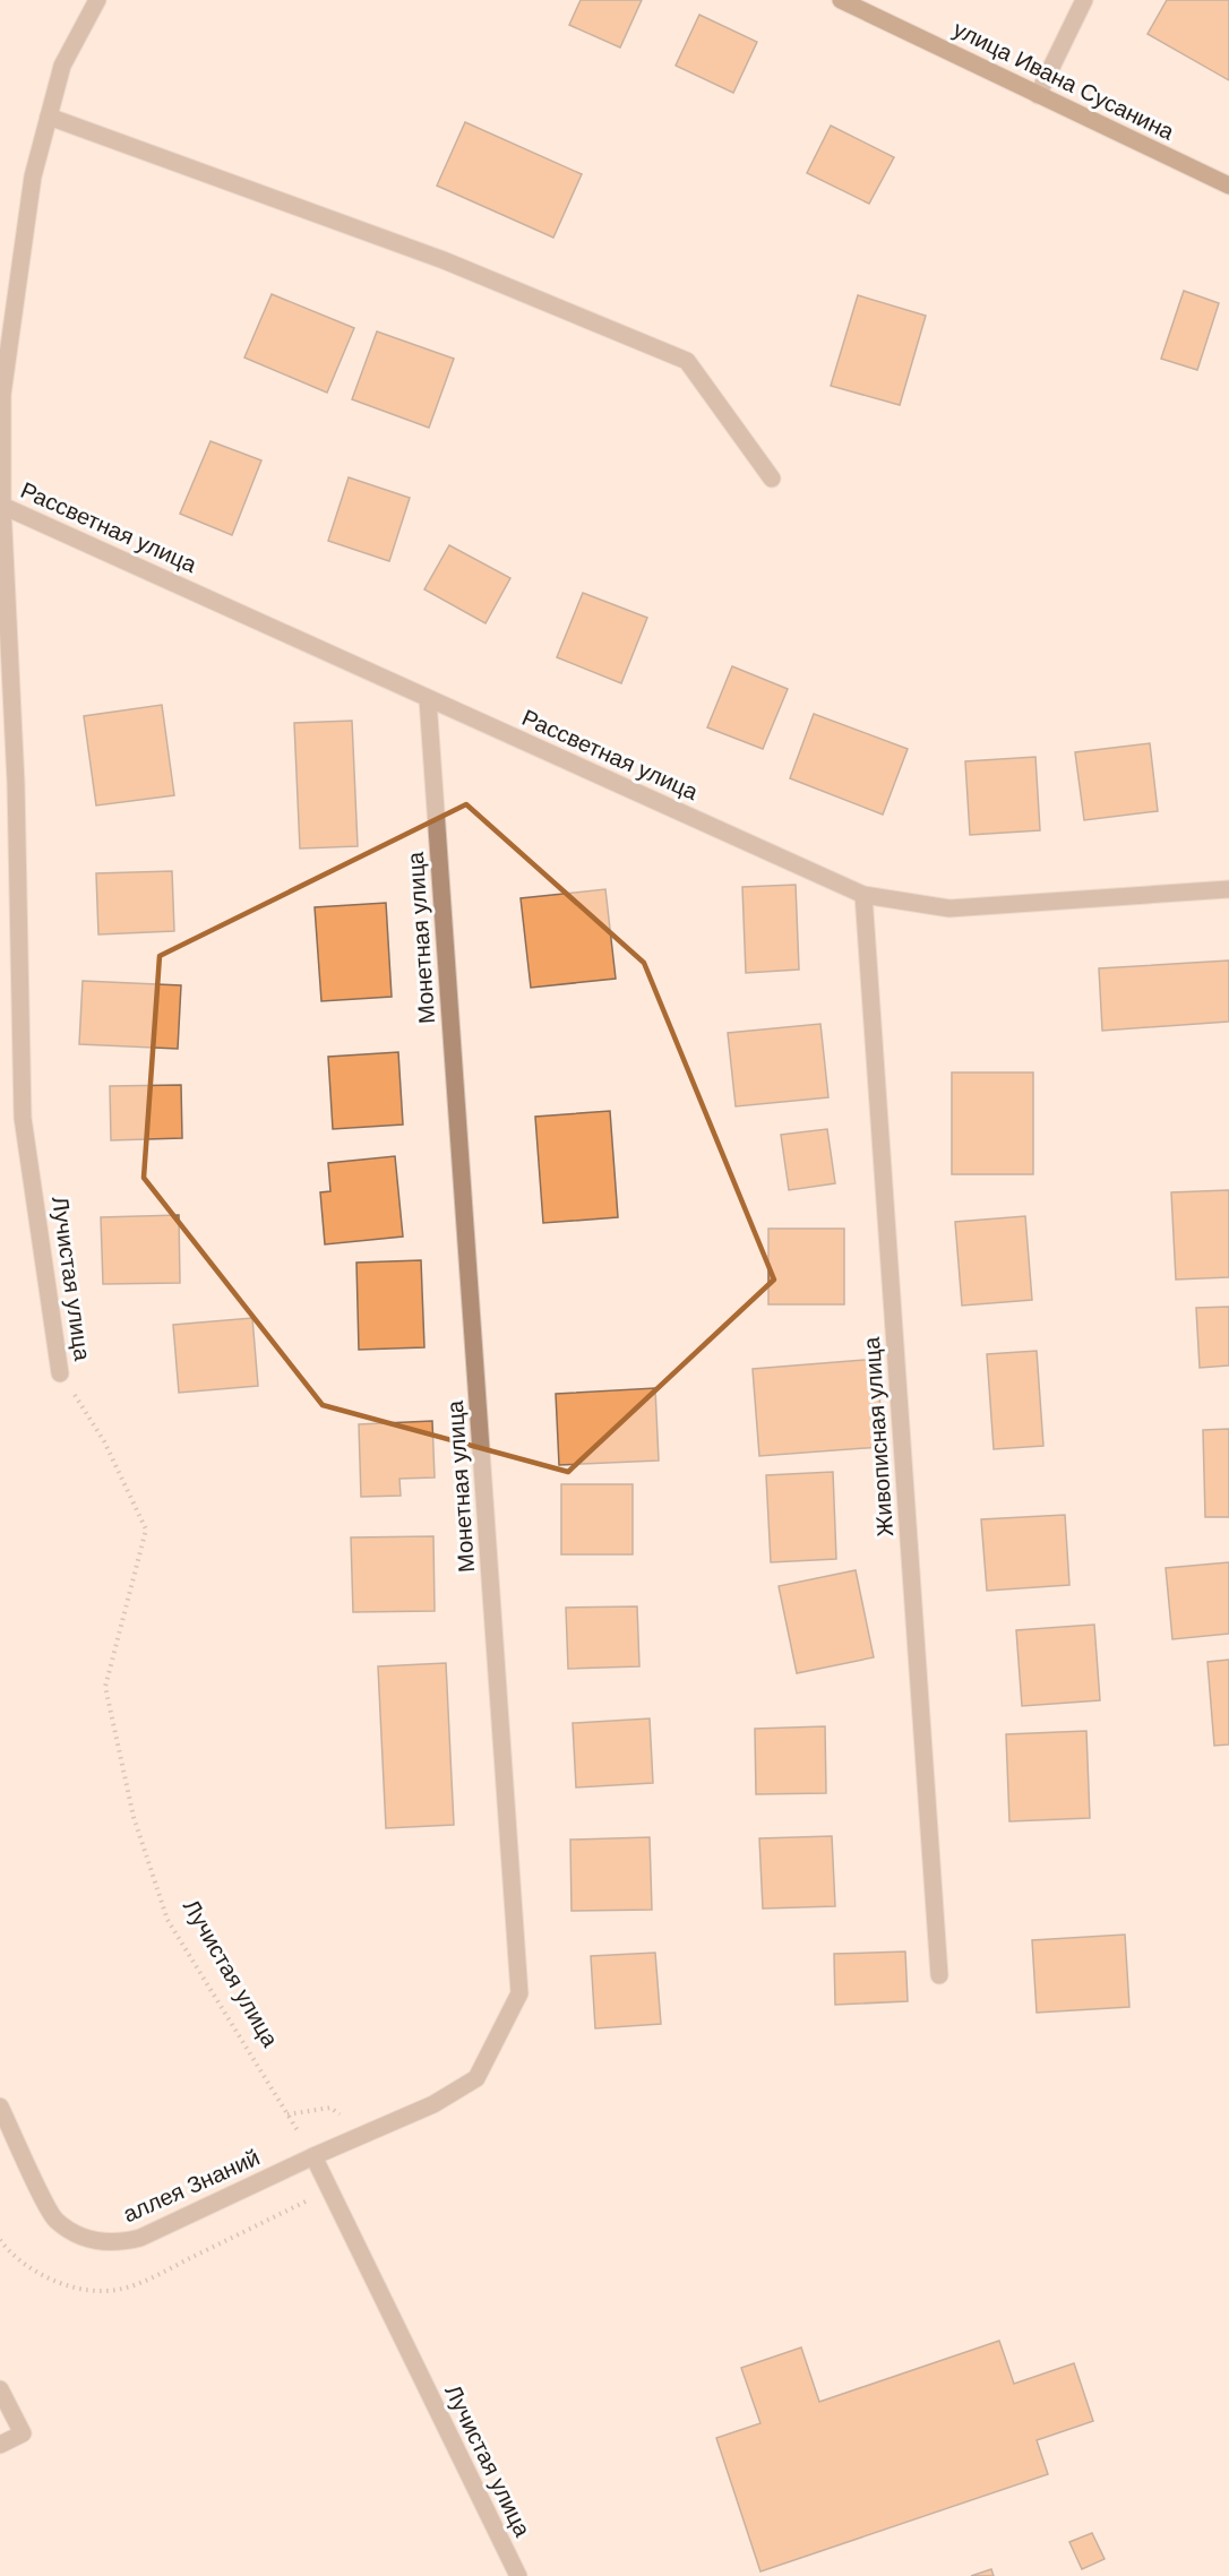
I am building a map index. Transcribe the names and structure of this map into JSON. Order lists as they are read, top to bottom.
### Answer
{
  "streets": {
    "street": [
      "улица Ивана Сусанина",
      "Рассветная улица",
      "Монетная улица",
      "Лучистая улица",
      "Живописная улица",
      "аллея Знаний"
    ]
  },
  "crossings": [
    ["Рассветная улица", "Монетная улица"],
    ["Рассветная улица", "Лучистая улица"],
    ["Рассветная улица", "Живописная улица"],
    ["Монетная улица", "Лучистая улица"],
    ["Монетная улица", "аллея Знаний"],
    ["Лучистая улица", "аллея Знаний"]
  ]
}
